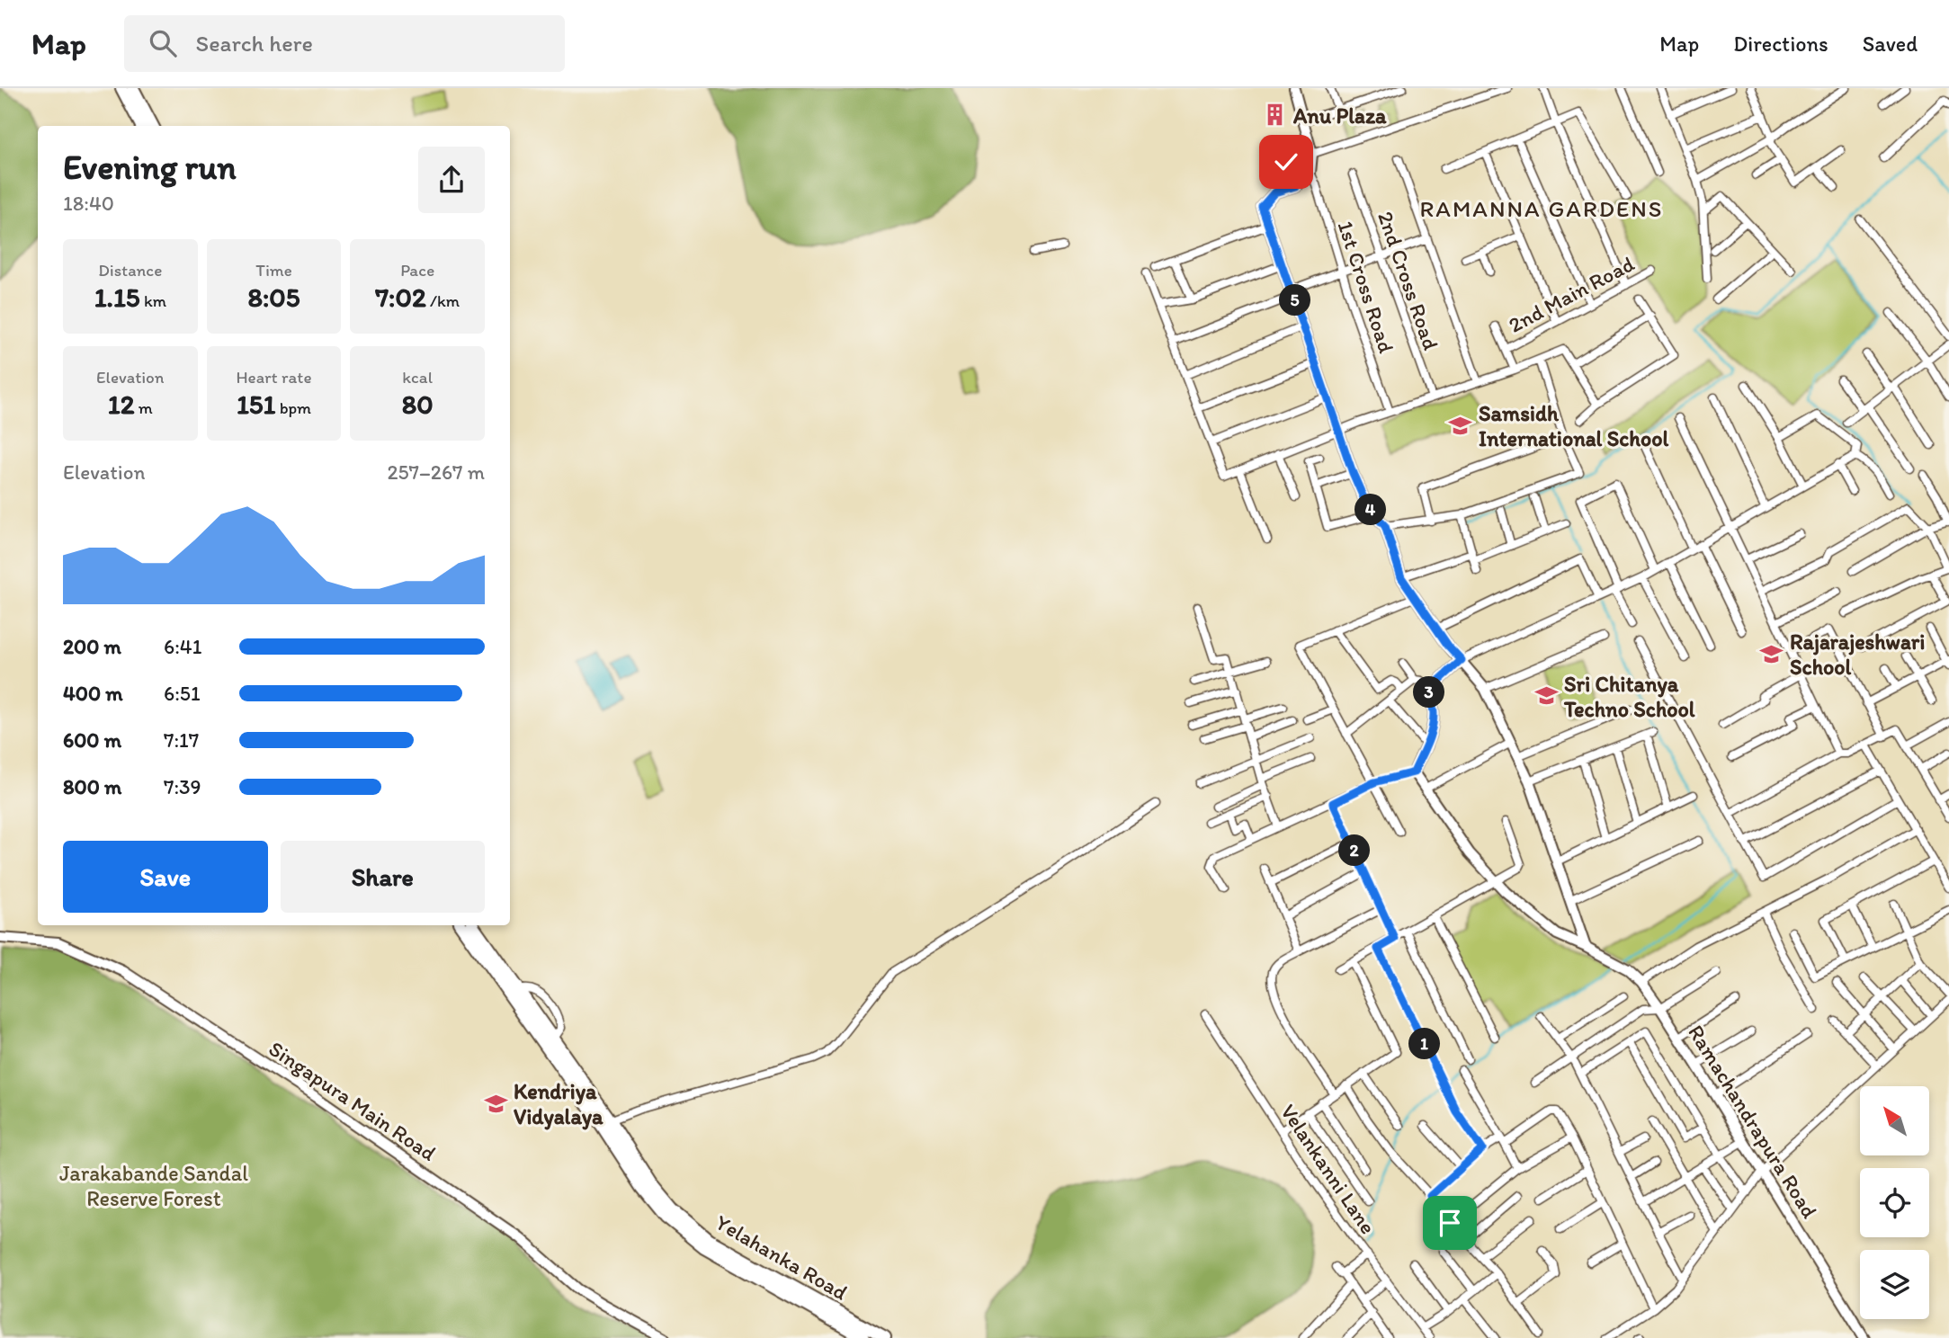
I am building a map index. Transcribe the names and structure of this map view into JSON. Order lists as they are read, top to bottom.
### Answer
{
  "streets": {
    "main road": ["Yelahanka Road"],
    "street": [
      "2nd Cross Road",
      "1st Cross Road",
      "2nd Main Road",
      "Singapura Main Road",
      "Ramachandrapura Road",
      "Velankanni Lane"
    ]
  },
  "districts": ["RAMANNA GARDENS"],
  "parks": ["Jarakabande Sandal Reserve Forest"],
  "places": {
    "building": ["Anu Plaza"],
    "school or university": [
      "Samsidh International School",
      "Rajarajeshwari School",
      "Sri Chitanya Techno School",
      "Kendriya Vidyalaya"
    ]
  },
  "north": "top left",
  "page": {
    "header": "Map",
    "search": "Search here",
    "nav": ["Map", "Directions", "Saved"],
    "heading": ["Evening run", "18:40"],
    "stats": [
      ["Distance", "1.15 km"],
      ["Time", "8:05"],
      ["Pace", "7:02 /km"],
      ["Elevation", "12 m"],
      ["Heart rate", "151 bpm"],
      ["kcal", "80"]
    ],
    "pins": [
      "5",
      "4",
      "3",
      "2",
      "1"
    ],
    "chart": ["Elevation", "257–267 m"],
    "list": [
      {
        "name": "200 m",
        "note": "6:41"
      },
      {
        "name": "400 m",
        "note": "6:51"
      },
      {
        "name": "600 m",
        "note": "7:17"
      },
      {
        "name": "800 m",
        "note": "7:39"
      }
    ],
    "buttons": ["Save", "Share"]
  }
}
